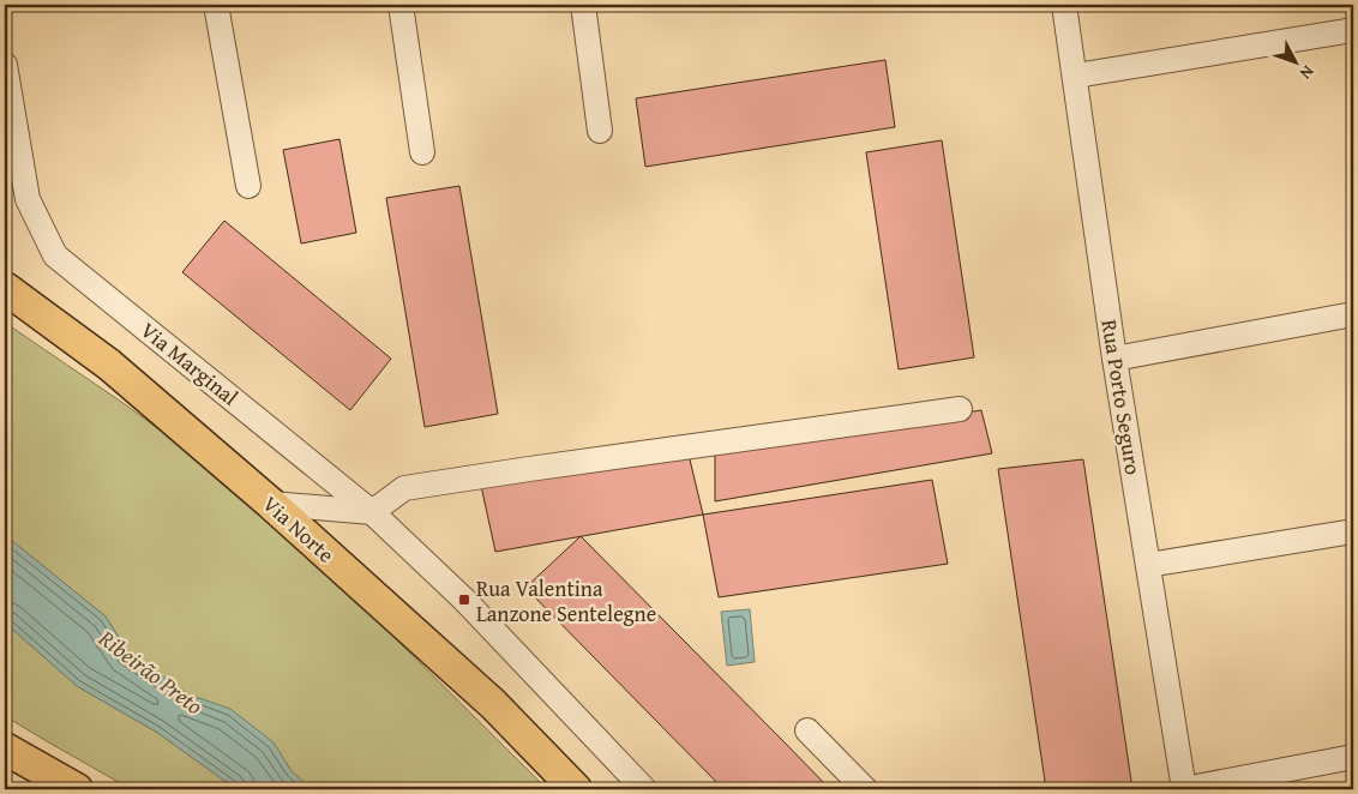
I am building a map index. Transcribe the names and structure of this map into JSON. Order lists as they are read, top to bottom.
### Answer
{
  "streets": {
    "main road": ["Via Norte"],
    "street": ["Via Marginal", "Rua Porto Seguro"]
  },
  "water": ["Ribeirão Preto"],
  "places": {
    "transit": ["Rua Valentina Lanzone Sentelegne"]
  },
  "north": "bottom right"
}
